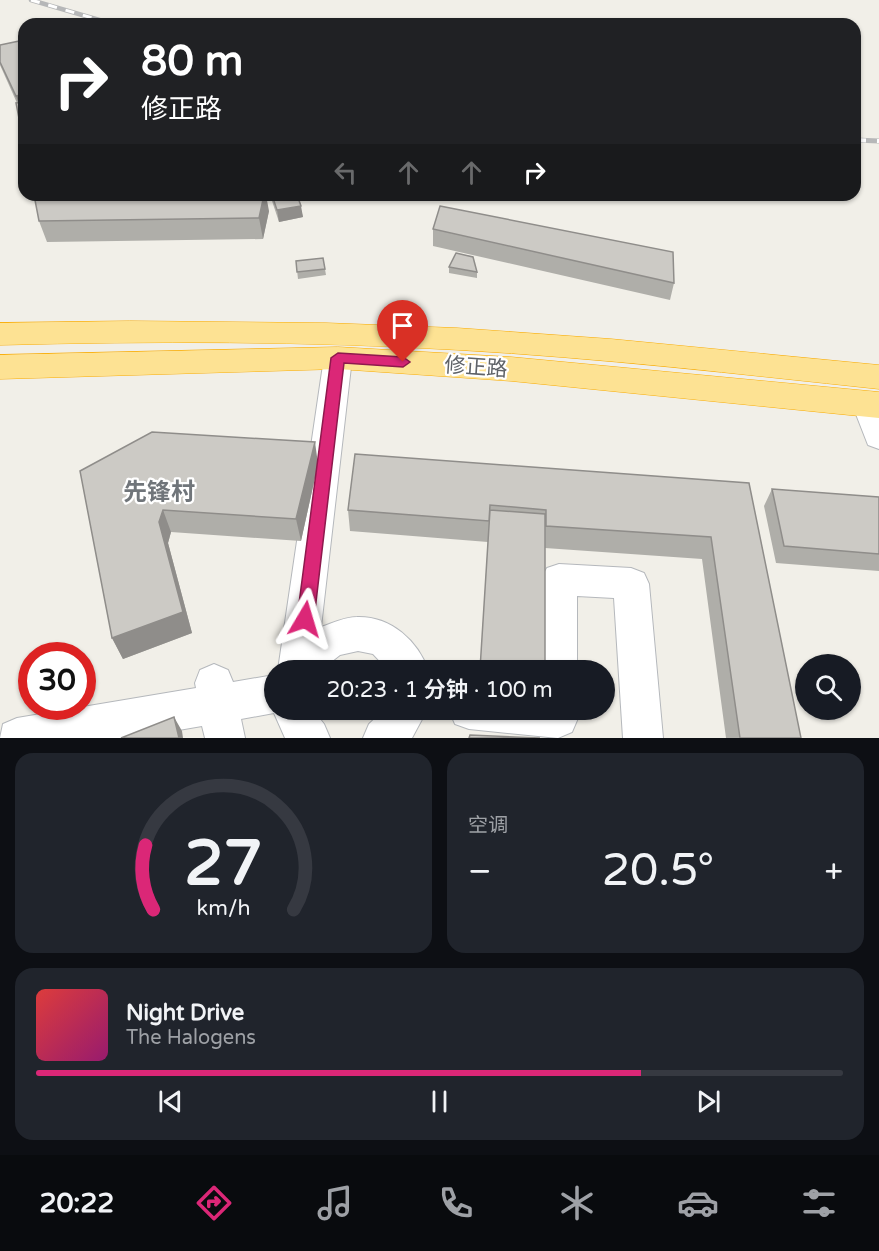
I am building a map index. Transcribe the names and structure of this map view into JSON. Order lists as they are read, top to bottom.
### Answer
{
  "streets": {
    "highway": ["修正路"]
  },
  "districts": ["先锋村"],
  "page": {
    "turn": ["80 m", "修正路"],
    "limit": "30",
    "trip": "20:23 · 1 分钟 · 100 m",
    "tile": "空调",
    "heat": ["−", "20.5°", "+"],
    "song": ["Night Drive", "The Halogens"],
    "tabs": "20:22",
    "gauge": ["27", "km/h"]
  }
}
